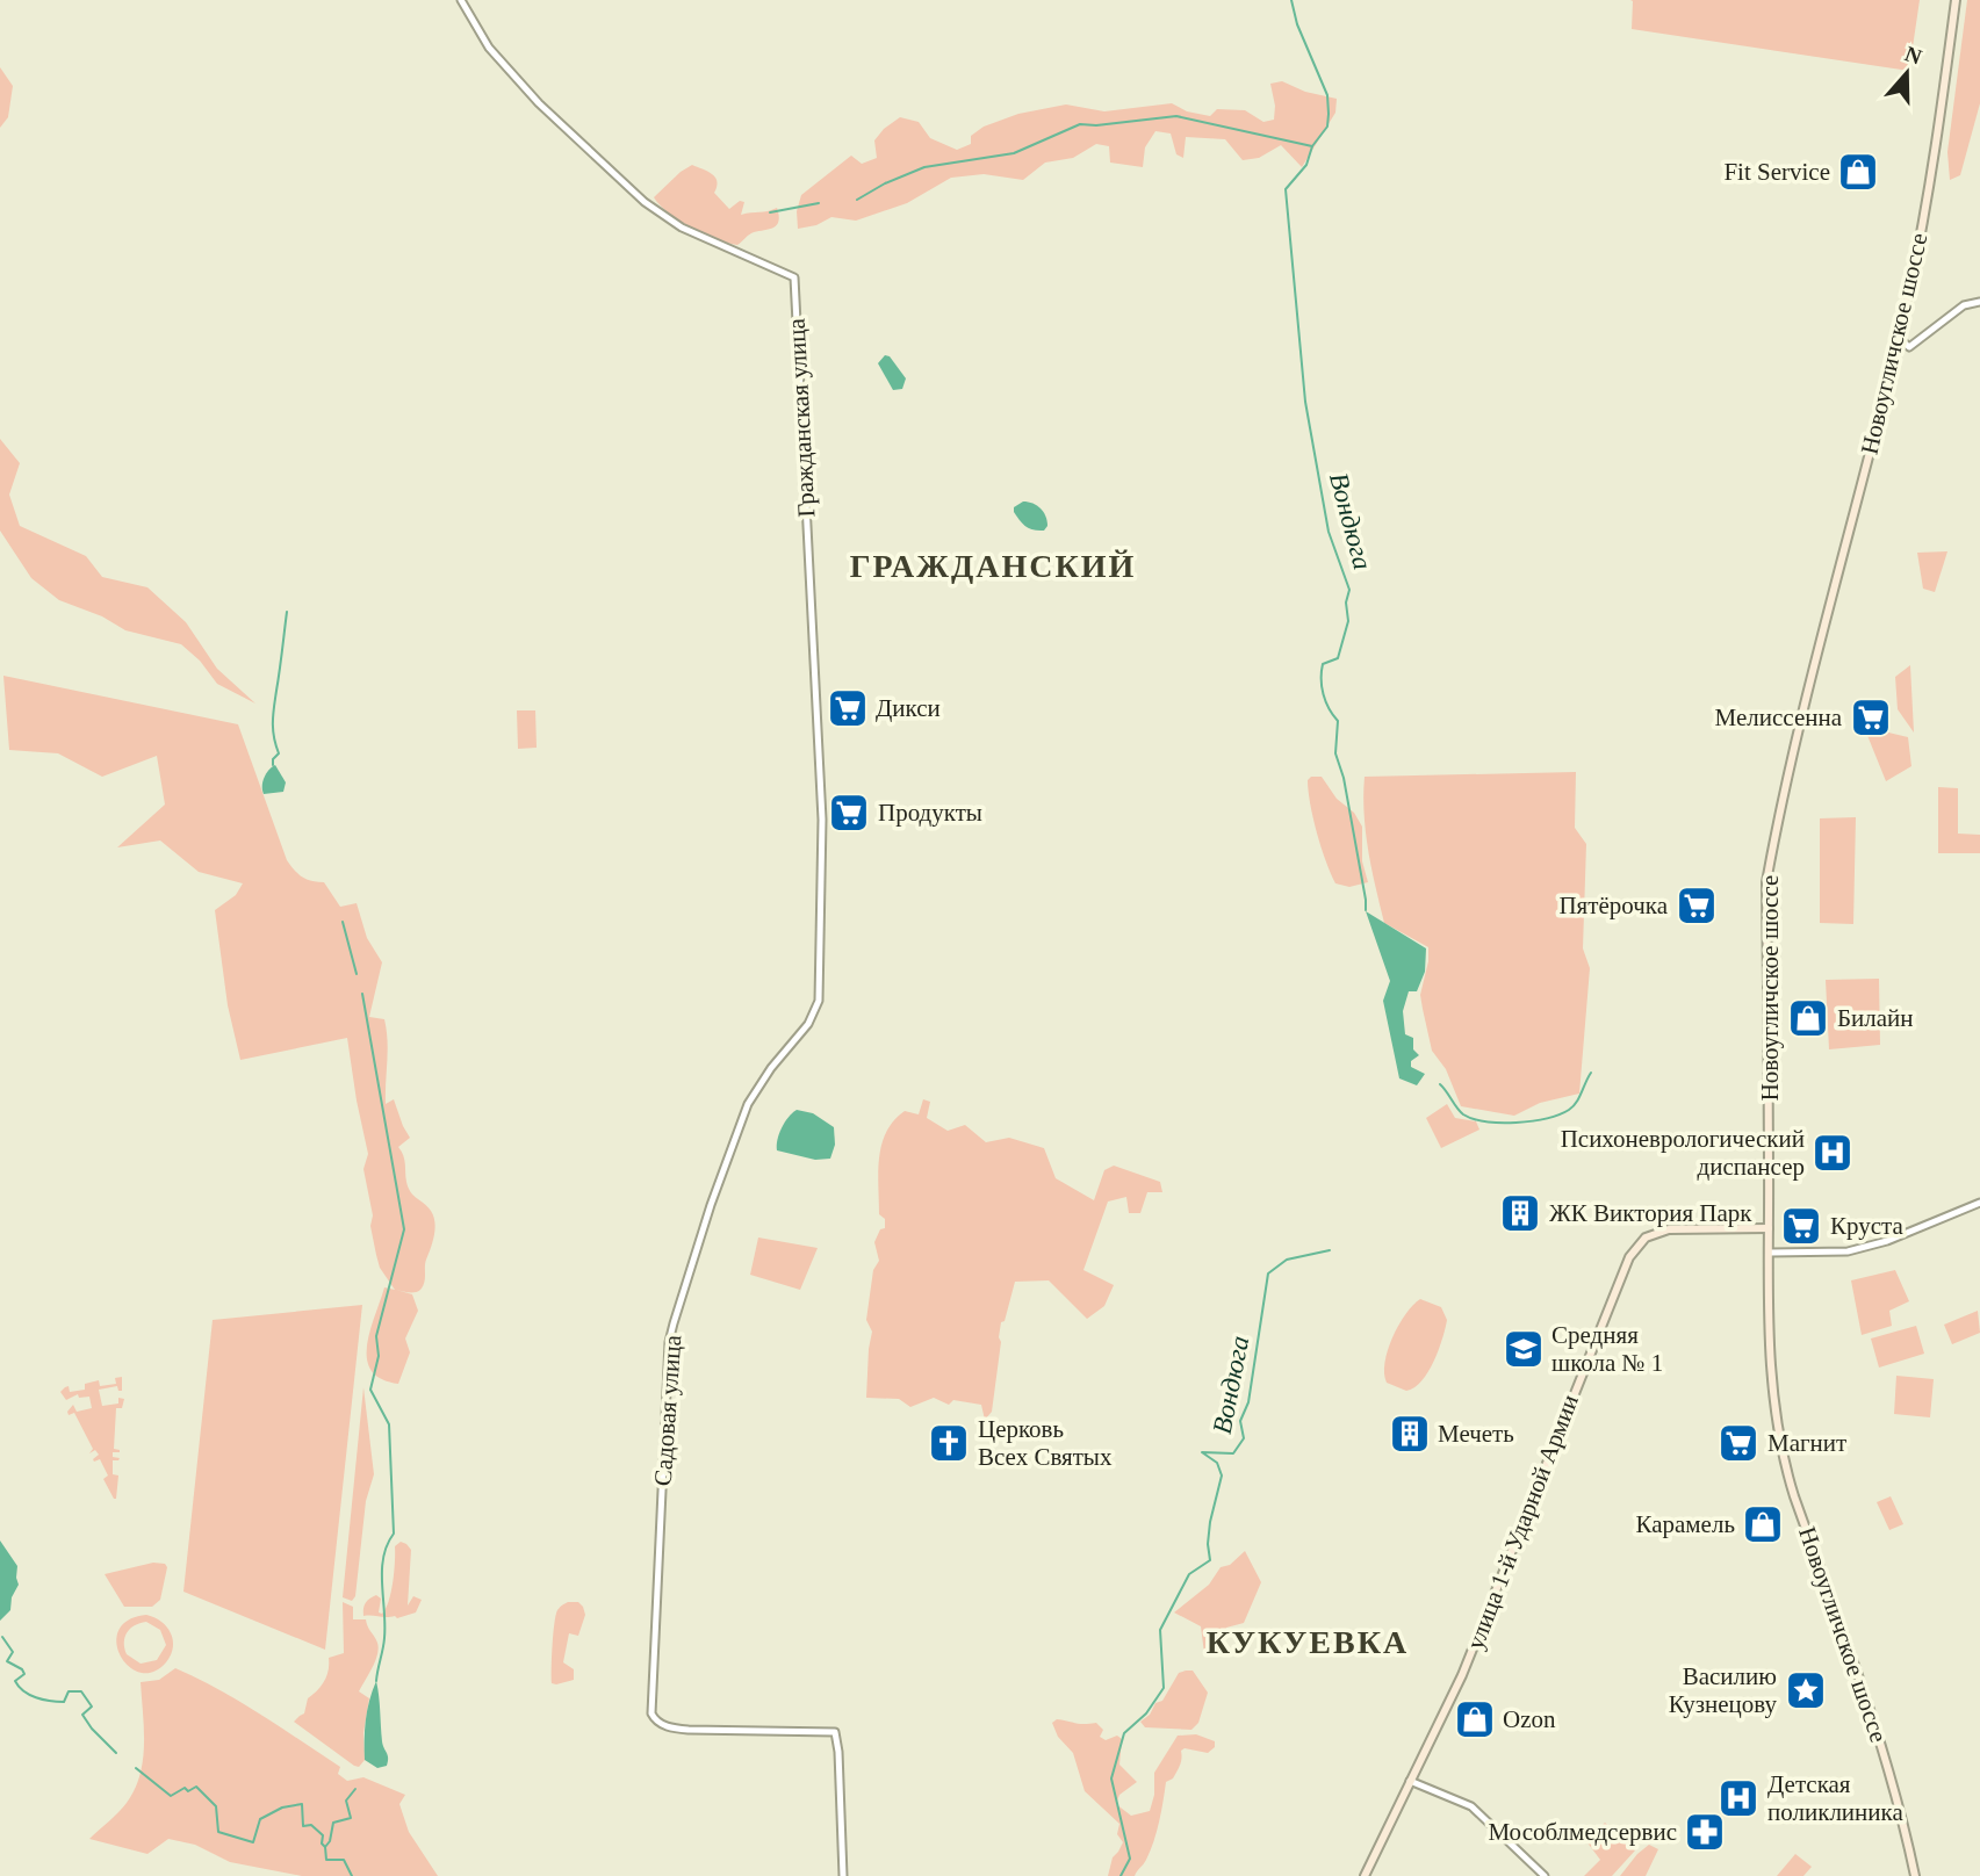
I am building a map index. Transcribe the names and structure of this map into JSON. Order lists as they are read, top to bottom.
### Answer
{
  "streets": {
    "main road": ["Новоугличское шоссе", "улица 1-й Ударной Армии"],
    "street": ["Гражданская улица", "Садовая улица"]
  },
  "crossings": [
    ["Новоугличское шоссе", "улица 1-й Ударной Армии"],
    ["Гражданская улица", "Садовая улица"]
  ],
  "districts": ["ГРАЖДАНСКИЙ", "КУКУЕВКА"],
  "water": ["Вондюга"],
  "places": {
    "shop": [
      "Fit Service",
      "Билайн",
      "Карамель",
      "Ozon"
    ],
    "supermarket": [
      "Дикси",
      "Мелиссенна",
      "Продукты",
      "Пятёрочка",
      "Круста",
      "Магнит"
    ],
    "hospital": ["Психоневрологический диспансер", "Детская поликлиника"],
    "building": ["ЖК Виктория Парк", "Мечеть"],
    "school or university": ["Средняя школа № 1"],
    "church": ["Церковь Всех Святых"],
    "place": ["Василию Кузнецову"],
    "pharmacy": ["Мособлмедсервис"]
  },
  "north": "top"
}
